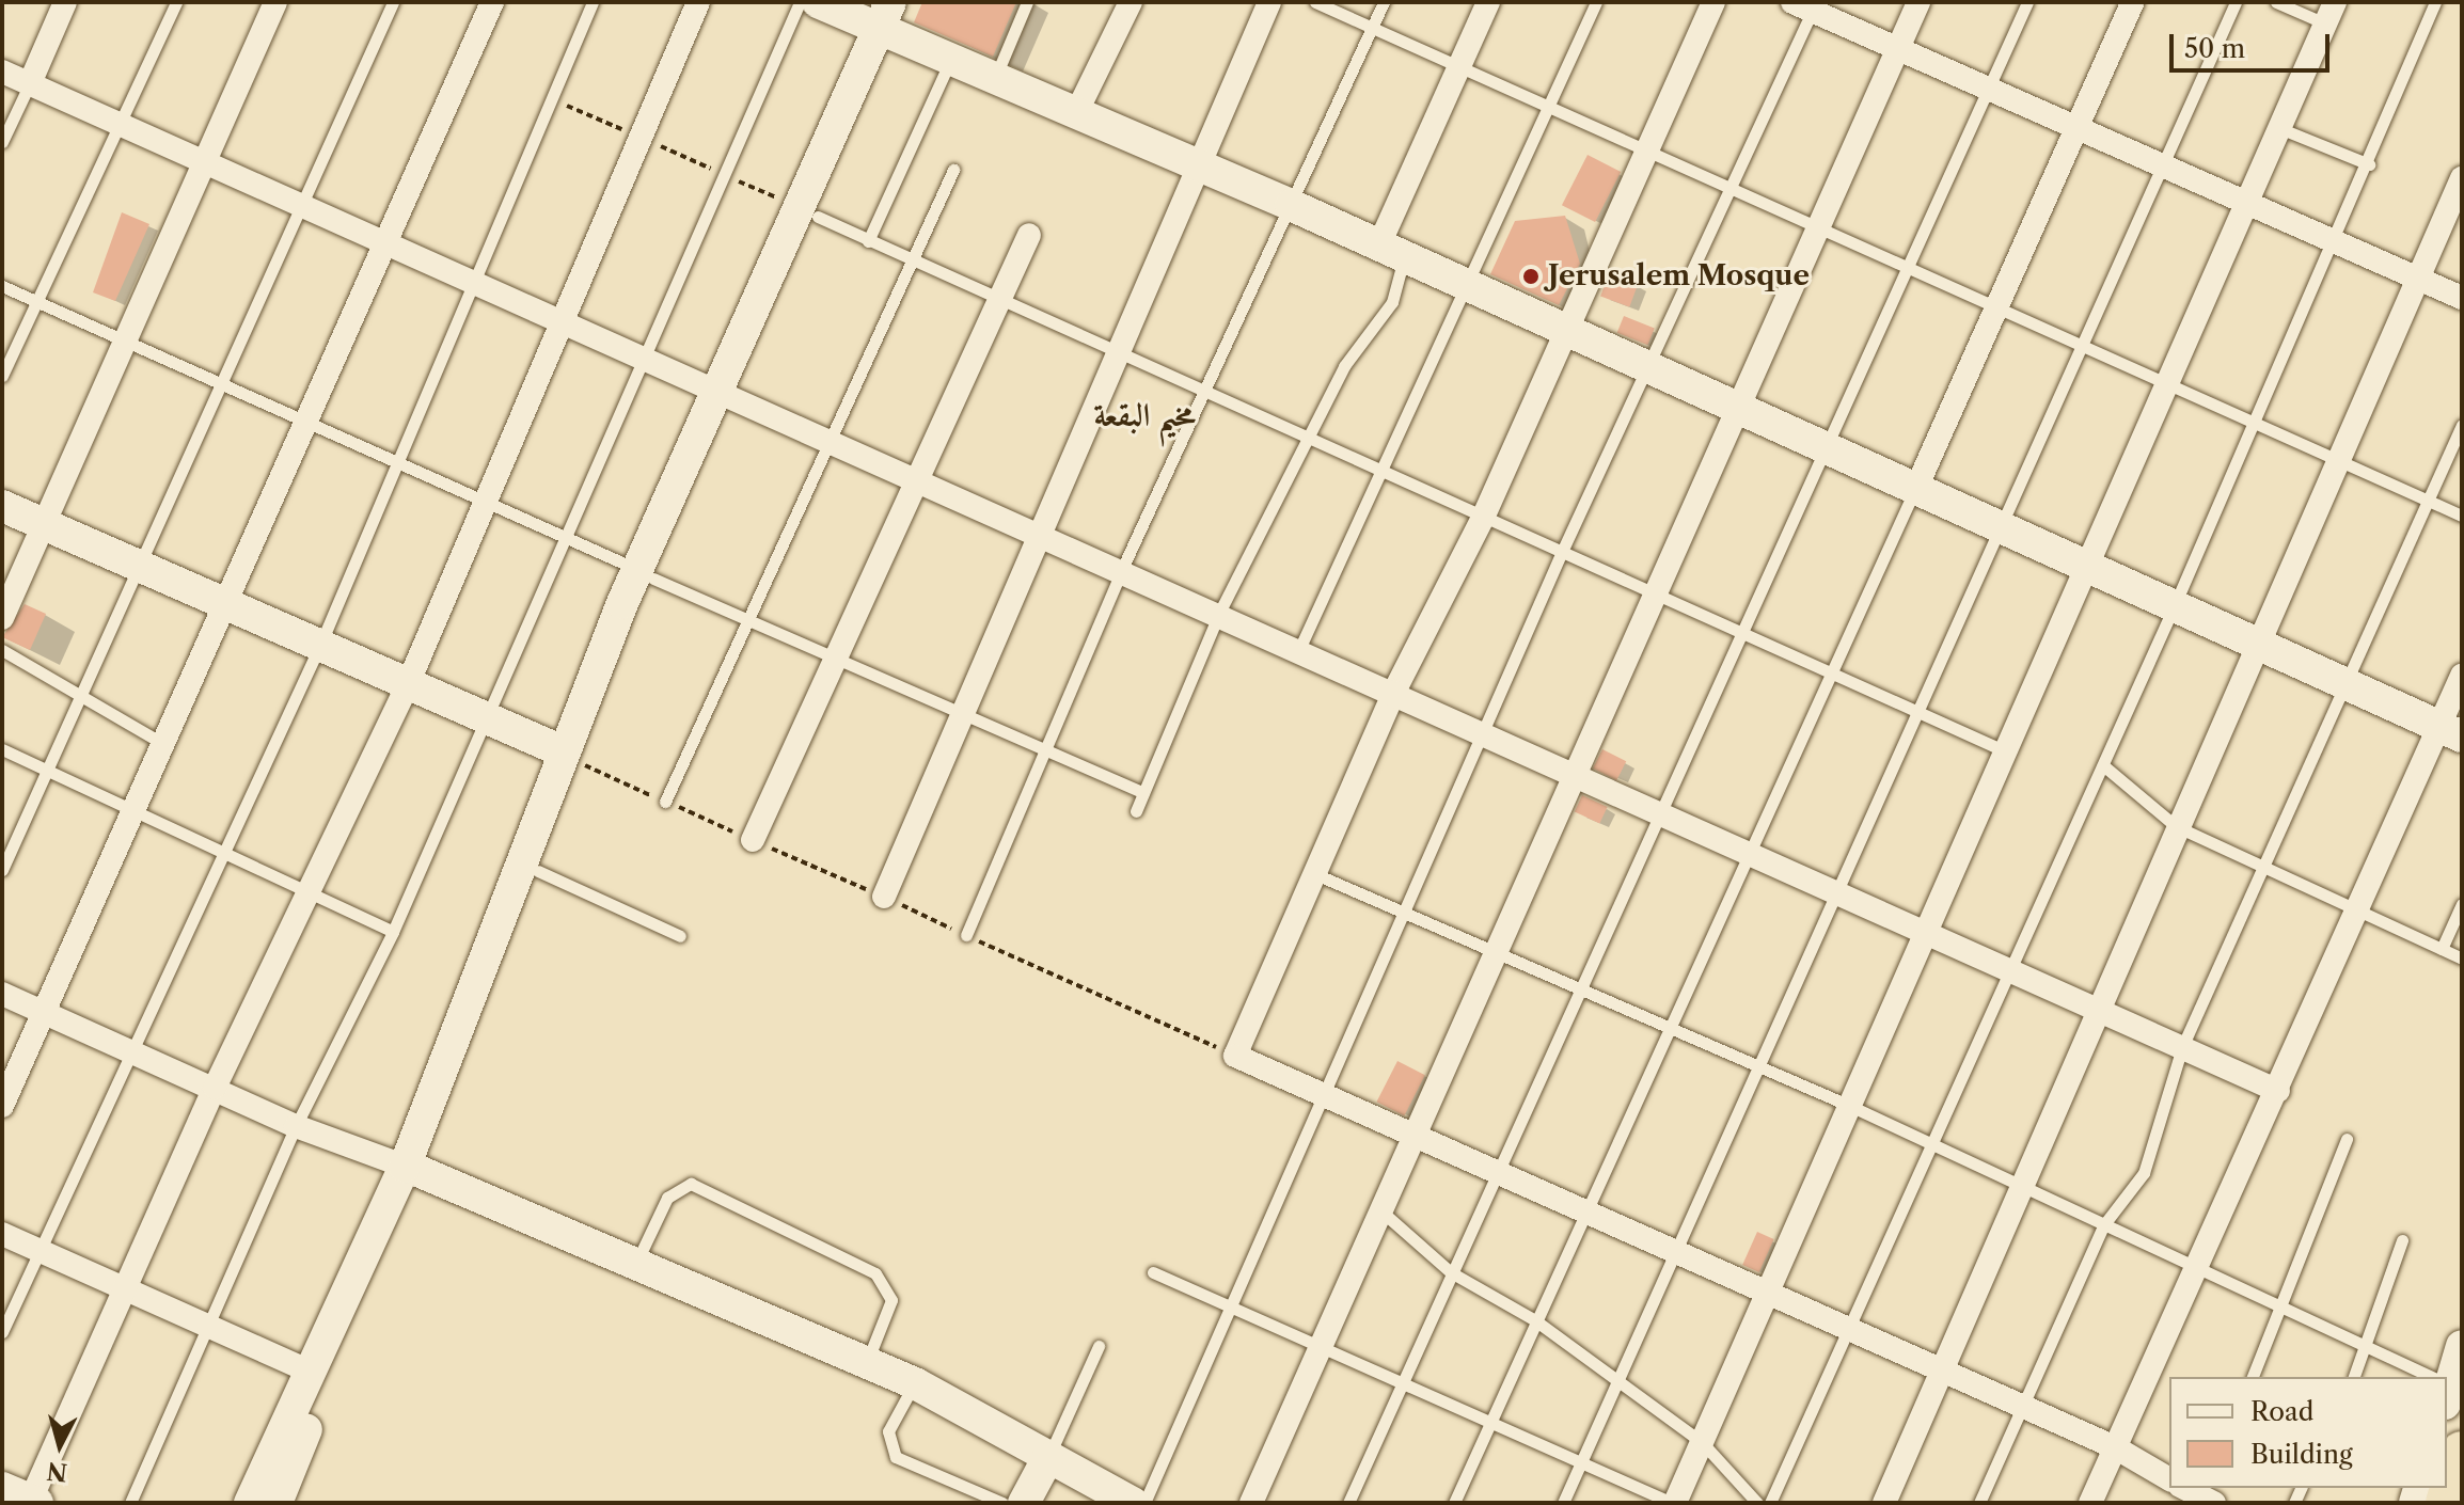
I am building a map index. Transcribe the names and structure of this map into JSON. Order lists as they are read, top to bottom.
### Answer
{
  "districts": ["مخيم البقعة"],
  "places": ["Jerusalem Mosque"],
  "legend": ["Road", "Building"],
  "scale_bar": "50 m",
  "north": "bottom"
}
